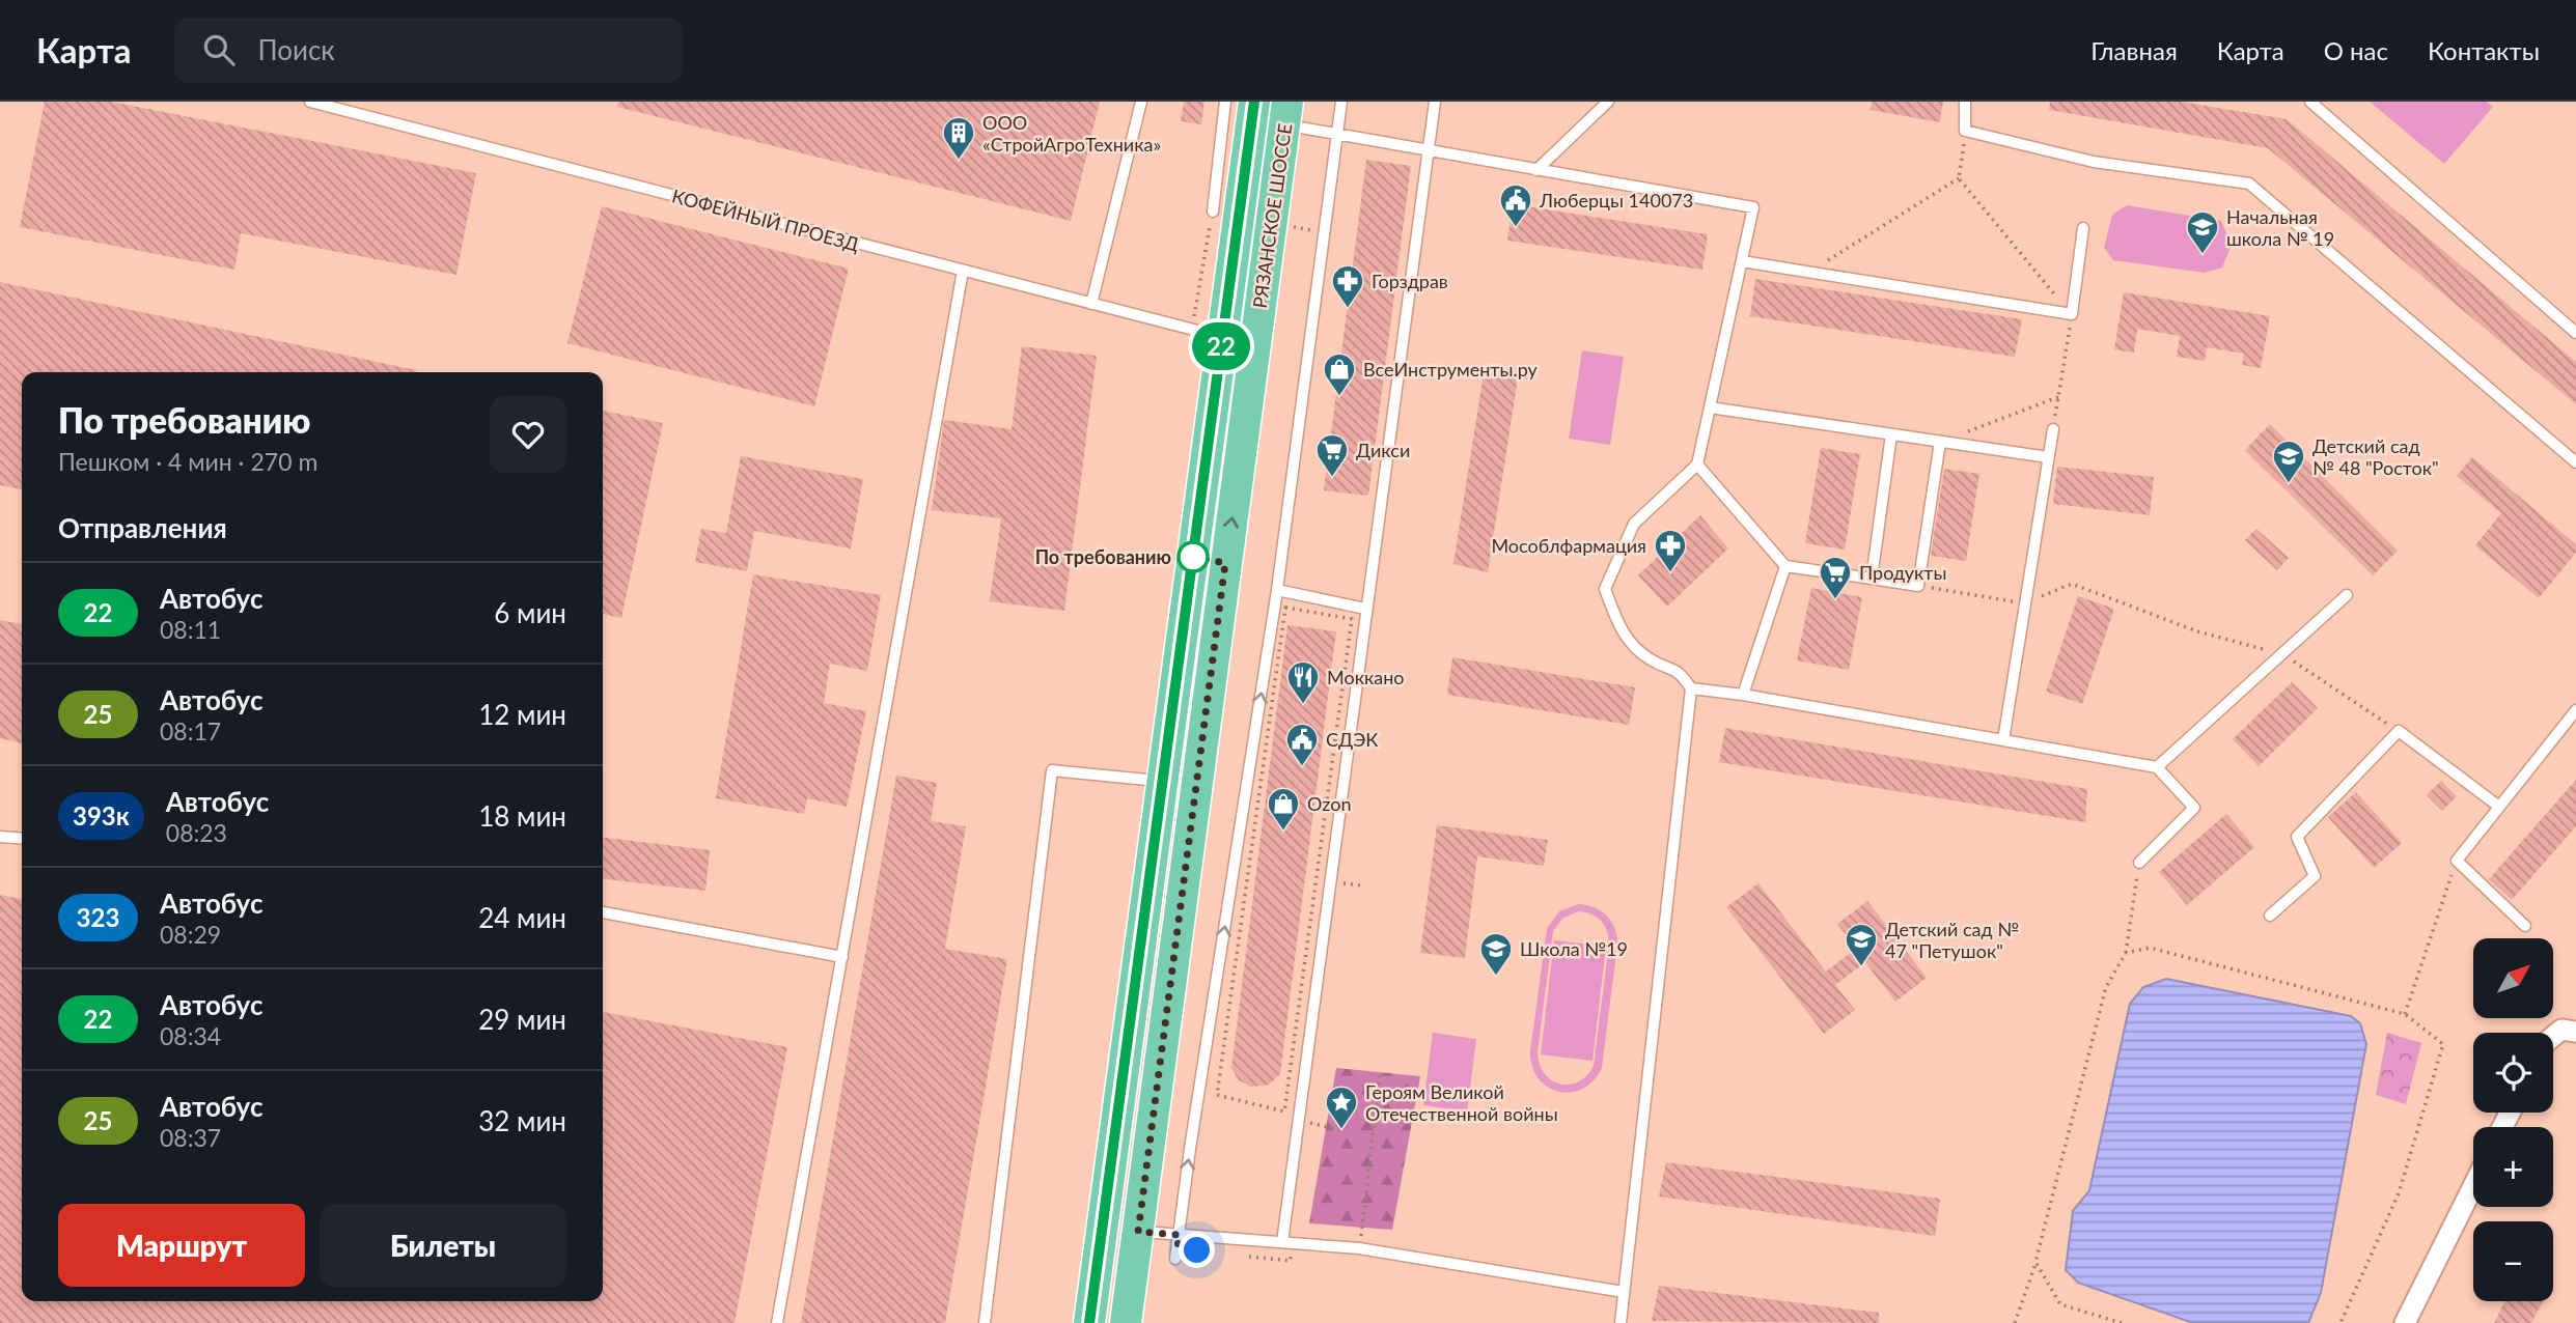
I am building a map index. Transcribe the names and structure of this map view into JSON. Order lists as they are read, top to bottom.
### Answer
{
  "streets": {
    "main road": ["РЯЗАНСКОЕ ШОССЕ"],
    "lane": ["КОФЕЙНЫЙ ПРОЕЗД"]
  },
  "crossings": [
    ["РЯЗАНСКОЕ ШОССЕ", "КОФЕЙНЫЙ ПРОЕЗД"]
  ],
  "places": {
    "building": ["ООО «СтройАгроТехника»"],
    "public building": ["Люберцы 140073", "СДЭК"],
    "school or university": [
      "Начальная школа № 19",
      "Детский сад № 48 \"Росток\"",
      "Детский сад № 47 \"Петушок\"",
      "Школа №19"
    ],
    "pharmacy": ["Горздрав", "Мособлфармация"],
    "shop": ["ВсеИнструменты.ру", "Ozon"],
    "supermarket": ["Дикси", "Продукты"],
    "other": ["По требованию"],
    "restaurant": ["Моккано"],
    "place": ["Героям Великой Отечественной войны"]
  },
  "lines": ["bus line 22"],
  "north": "top right",
  "page": {
    "header": "Карта",
    "search": "Поиск",
    "nav": [
      "Главная",
      "Карта",
      "О нас",
      "Контакты"
    ],
    "on_map": "22",
    "heading": [
      ["По требованию", "Пешком · 4 мин · 270 m"],
      "Отправления"
    ],
    "list": [
      {
        "mark": "22",
        "name": "Автобус",
        "note": "08:11",
        "value": "6 мин"
      },
      {
        "mark": "25",
        "name": "Автобус",
        "note": "08:17",
        "value": "12 мин"
      },
      {
        "mark": "393к",
        "name": "Автобус",
        "note": "08:23",
        "value": "18 мин"
      },
      {
        "mark": "323",
        "name": "Автобус",
        "note": "08:29",
        "value": "24 мин"
      },
      {
        "mark": "22",
        "name": "Автобус",
        "note": "08:34",
        "value": "29 мин"
      },
      {
        "mark": "25",
        "name": "Автобус",
        "note": "08:37",
        "value": "32 мин"
      }
    ],
    "map_buttons": ["+", "−"],
    "buttons": ["Маршрут", "Билеты"]
  }
}
